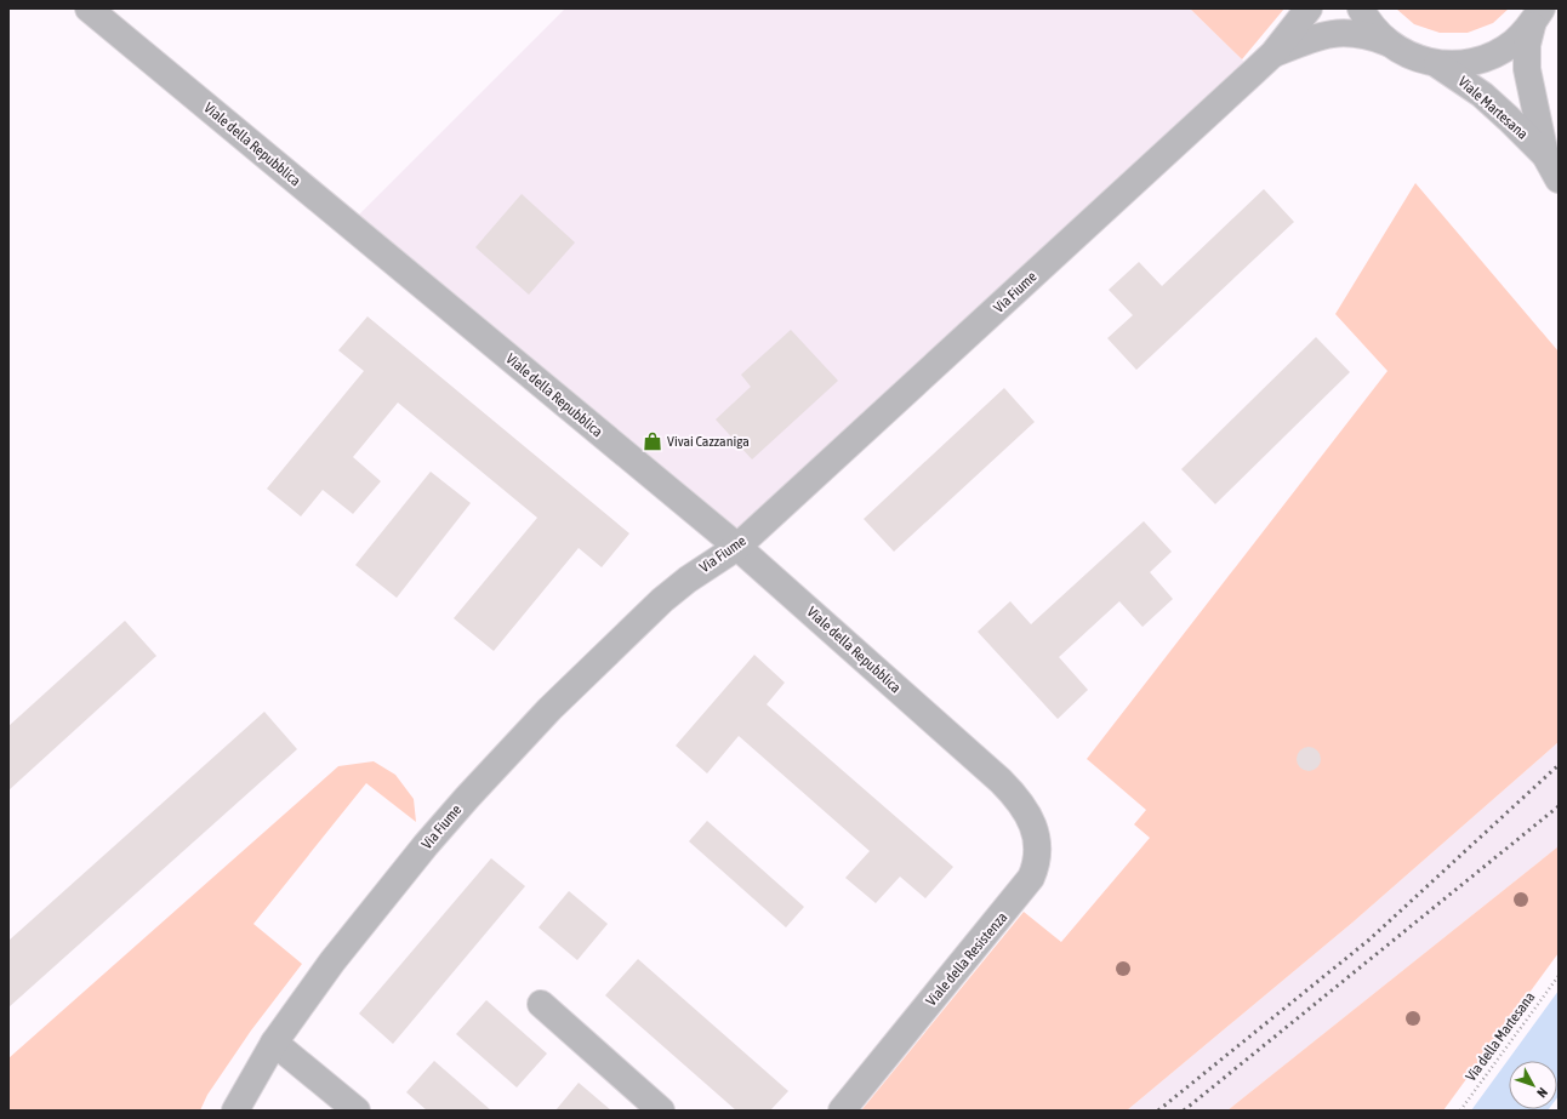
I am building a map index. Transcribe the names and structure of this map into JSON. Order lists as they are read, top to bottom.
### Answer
{
  "streets": {
    "street": [
      "Viale Martesana",
      "Viale della Repubblica",
      "Via Fiume",
      "Viale della Resistenza"
    ],
    "path": ["Via della Martesana"]
  },
  "crossings": [
    ["Viale della Repubblica", "Via Fiume"],
    ["Viale della Repubblica", "Viale della Resistenza"]
  ],
  "places": {
    "shop": ["Vivai Cazzaniga"]
  },
  "north": "bottom right"
}
